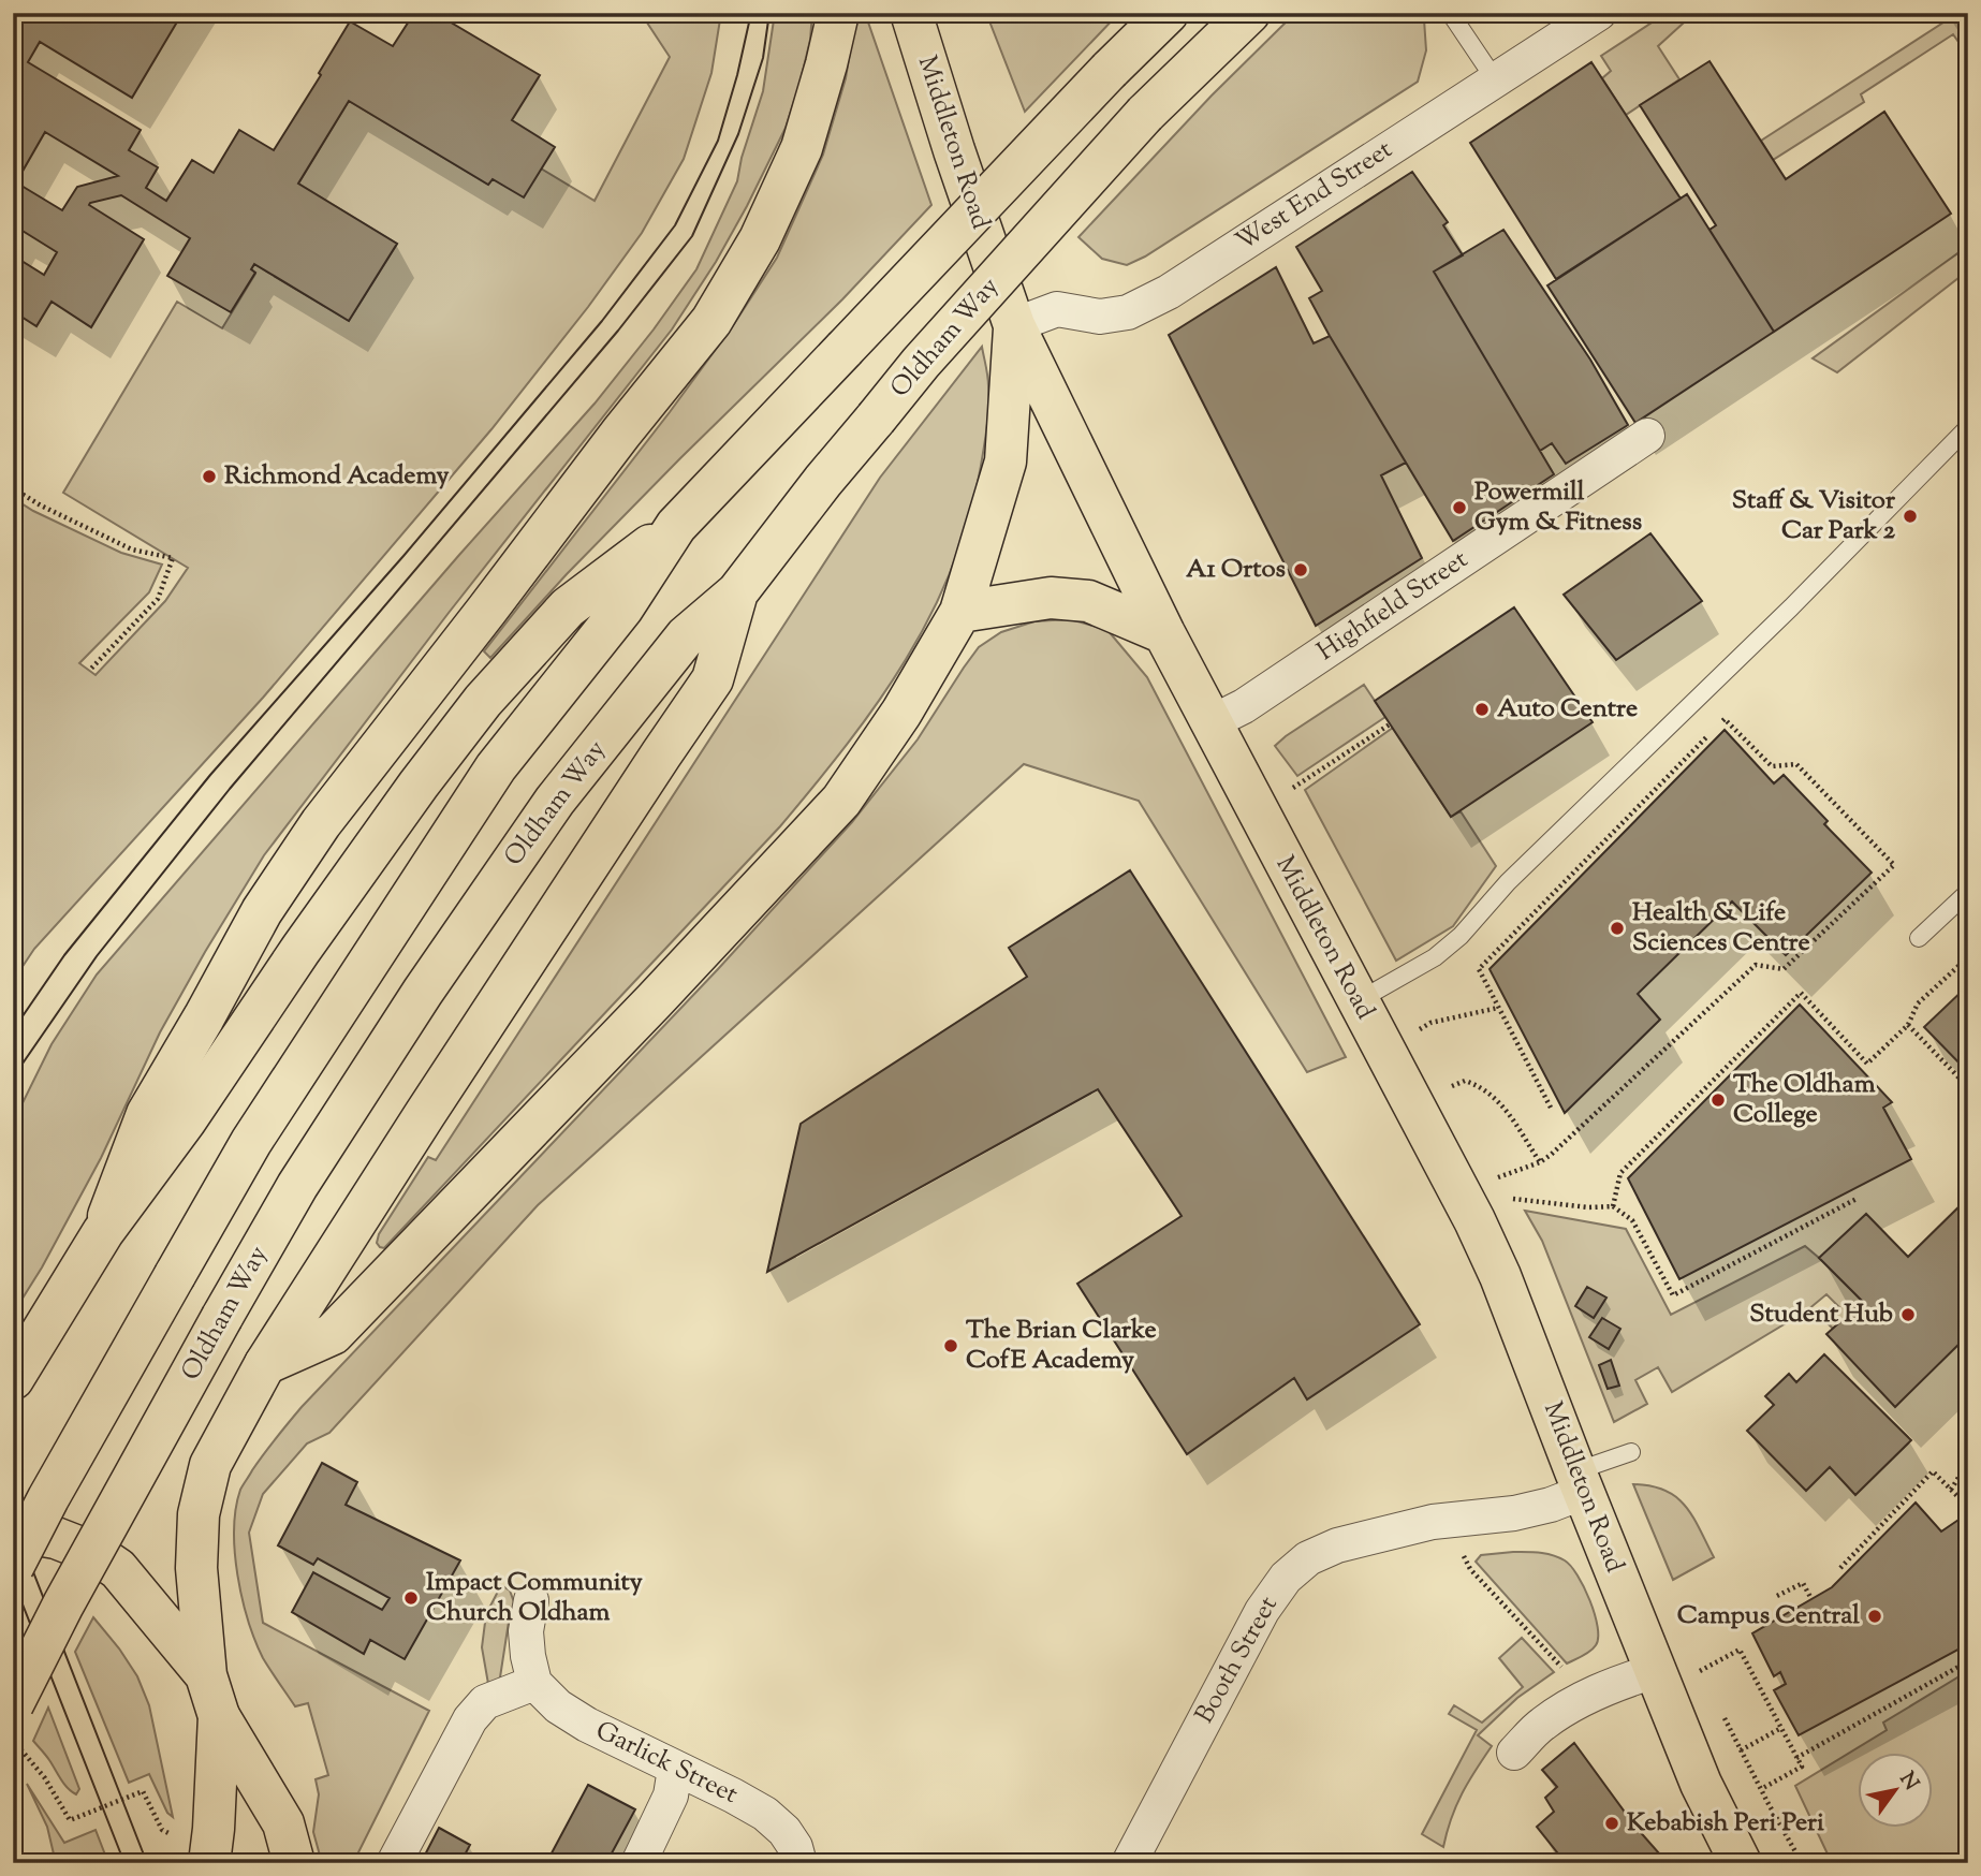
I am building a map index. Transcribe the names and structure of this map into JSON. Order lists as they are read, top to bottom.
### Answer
{
  "streets": {
    "main road": ["Middleton Road", "Oldham Way"],
    "street": [
      "West End Street",
      "Highfield Street",
      "Booth Street",
      "Garlick Street"
    ]
  },
  "crossings": [
    ["Middleton Road", "West End Street"],
    ["Middleton Road", "Highfield Street"],
    ["Middleton Road", "Booth Street"]
  ],
  "places": [
    "Richmond Academy",
    "Powermill Gym & Fitness",
    "Staff & Visitor Car Park 2",
    "A1 Ortos",
    "Auto Centre",
    "Health & Life Sciences Centre",
    "The Oldham College",
    "Student Hub",
    "The Brian Clarke CofE Academy",
    "Impact Community Church Oldham",
    "Campus Central",
    "Kebabish Peri Peri"
  ],
  "north": "top right"
}
